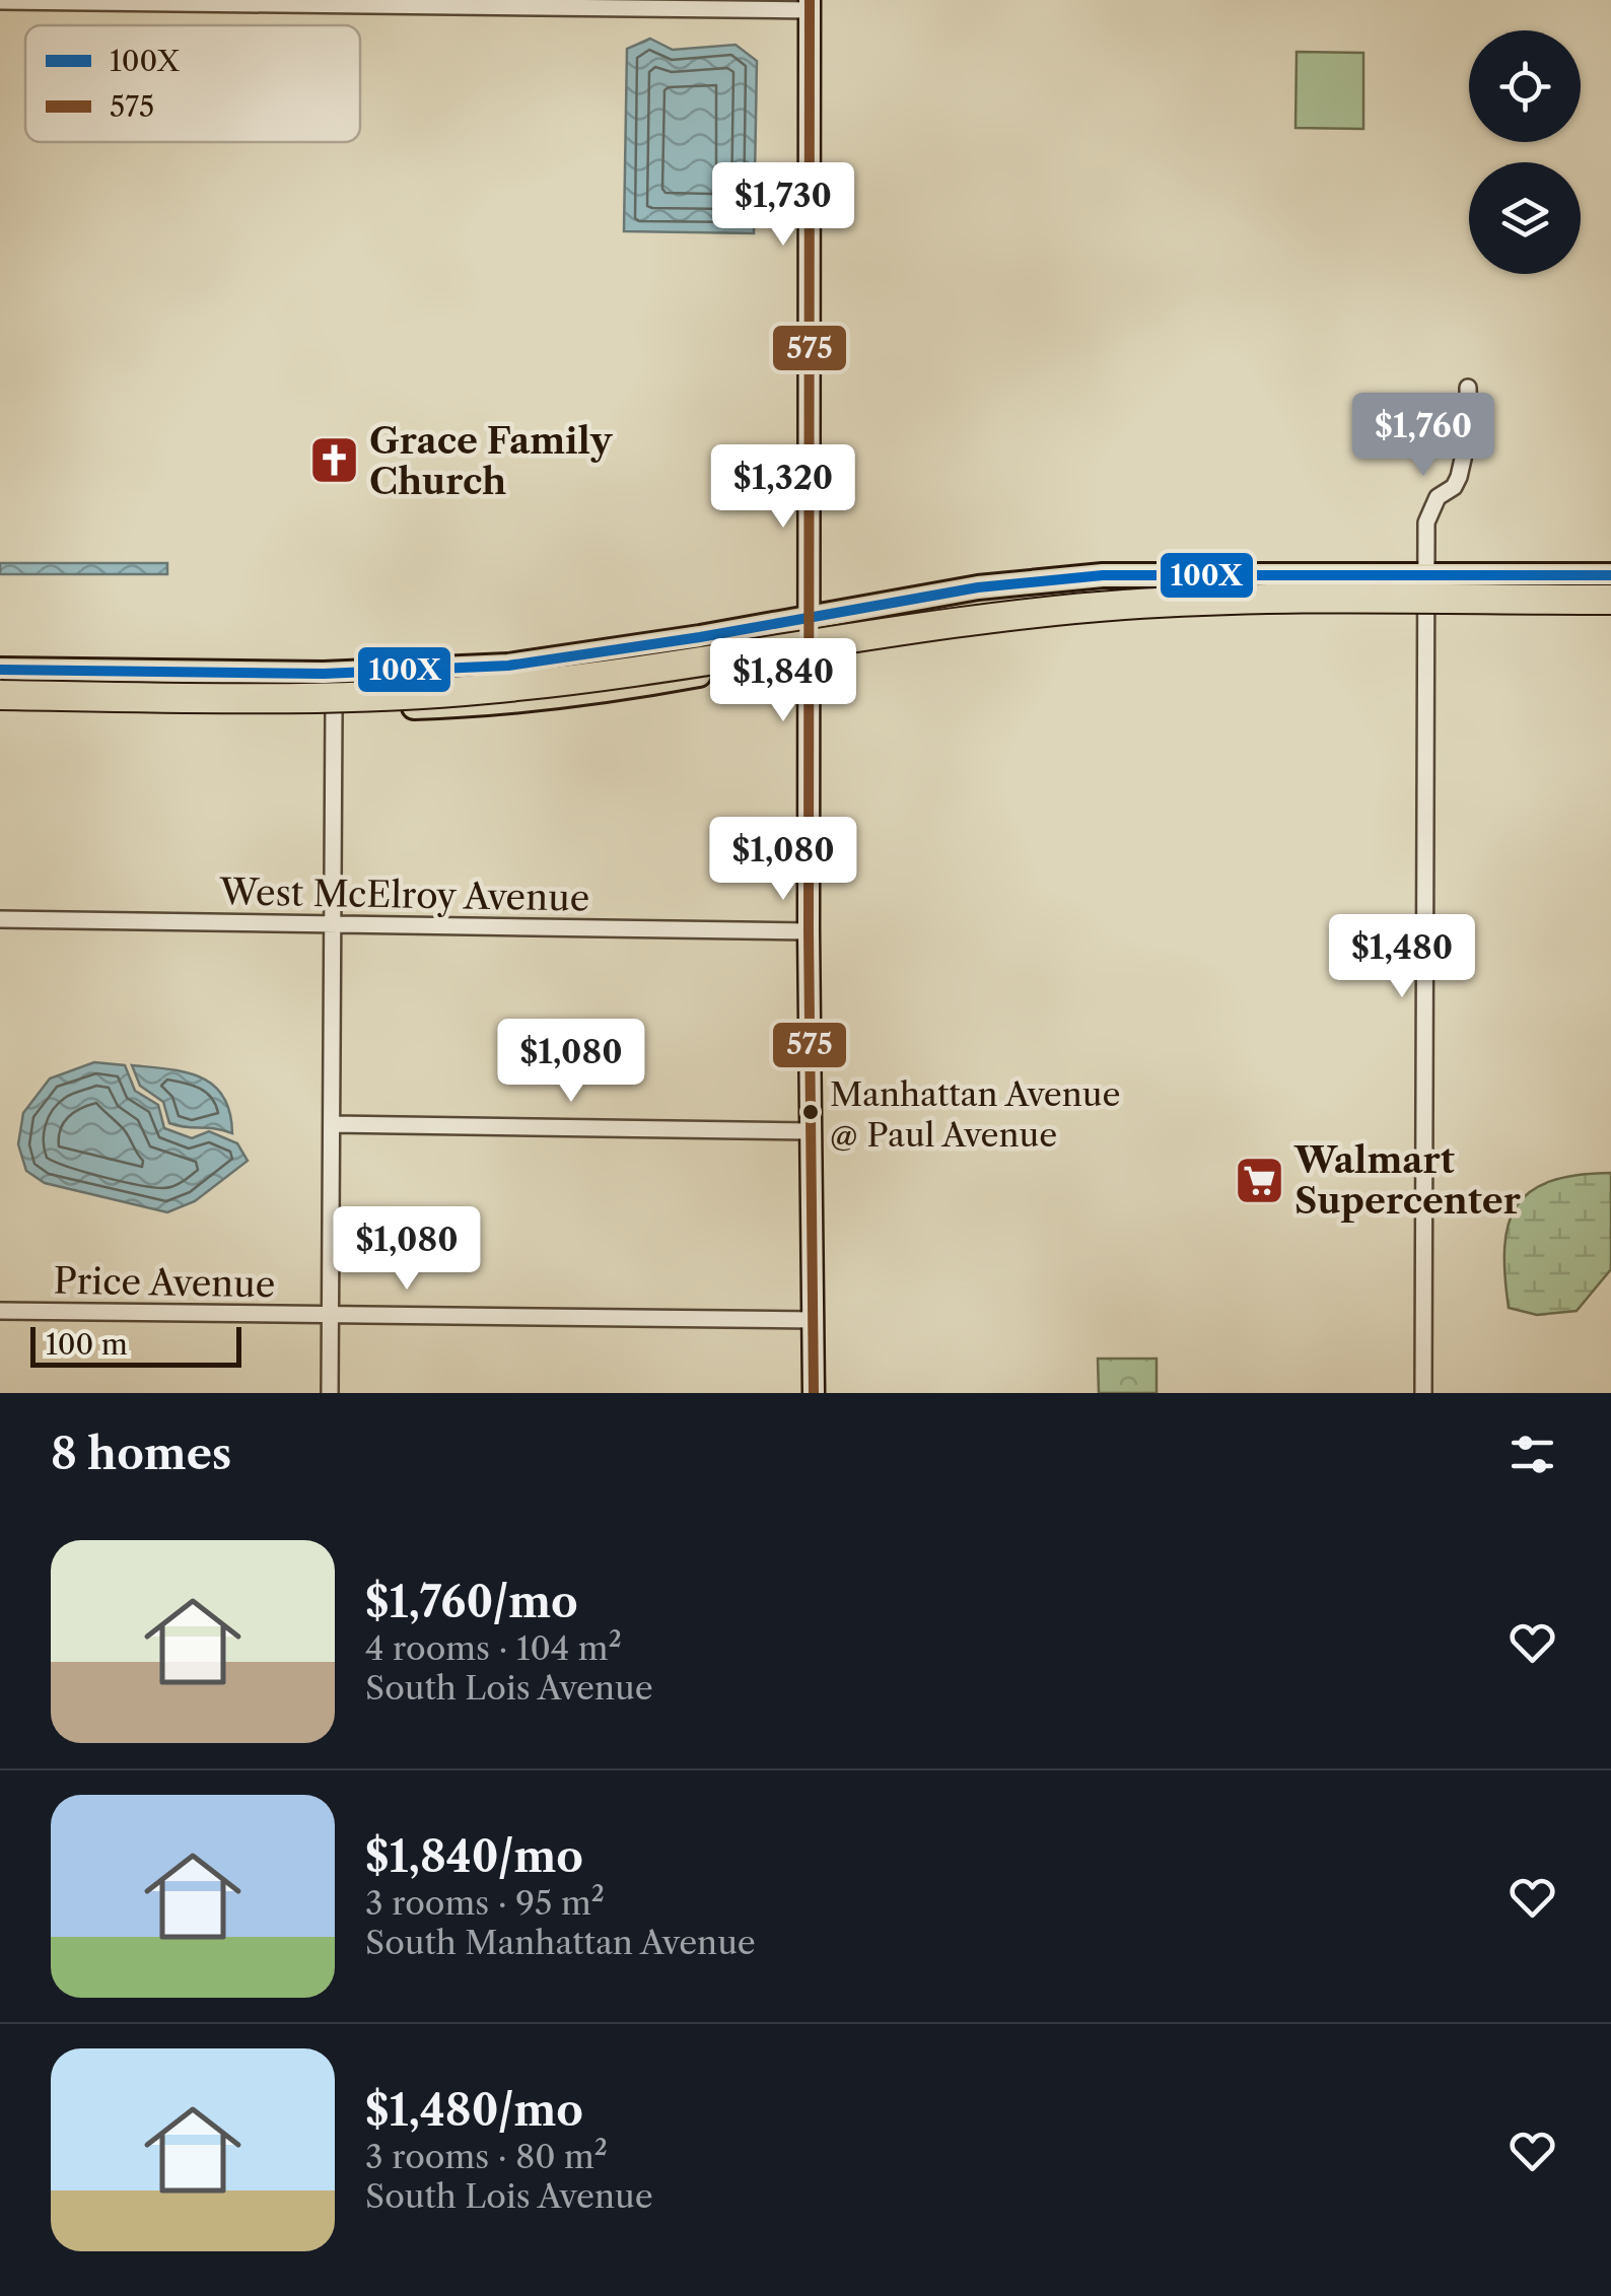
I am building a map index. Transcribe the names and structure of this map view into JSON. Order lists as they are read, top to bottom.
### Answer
{
  "streets": {
    "street": ["West McElroy Avenue", "Price Avenue"]
  },
  "places": {
    "church": ["Grace Family Church"],
    "other": ["Manhattan Avenue @ Paul Avenue"],
    "supermarket": ["Walmart Supercenter"]
  },
  "lines": ["transit line 575", "transit line 100X"],
  "legend": ["100X", "575"],
  "scale_bar": "100 m",
  "page": {
    "price": [
      "$1,730",
      "$1,760",
      "$1,320",
      "$1,840",
      "$1,080",
      "$1,480",
      "$1,080",
      "$1,080"
    ],
    "scale": "100 m",
    "heading": "8 homes",
    "list": [
      {
        "name": "$1,760/mo",
        "note": "4 rooms · 104 m² · South Lois Avenue"
      },
      {
        "name": "$1,840/mo",
        "note": "3 rooms · 95 m² · South Manhattan Avenue"
      },
      {
        "name": "$1,480/mo",
        "note": "3 rooms · 80 m² · South Lois Avenue"
      }
    ]
  }
}
